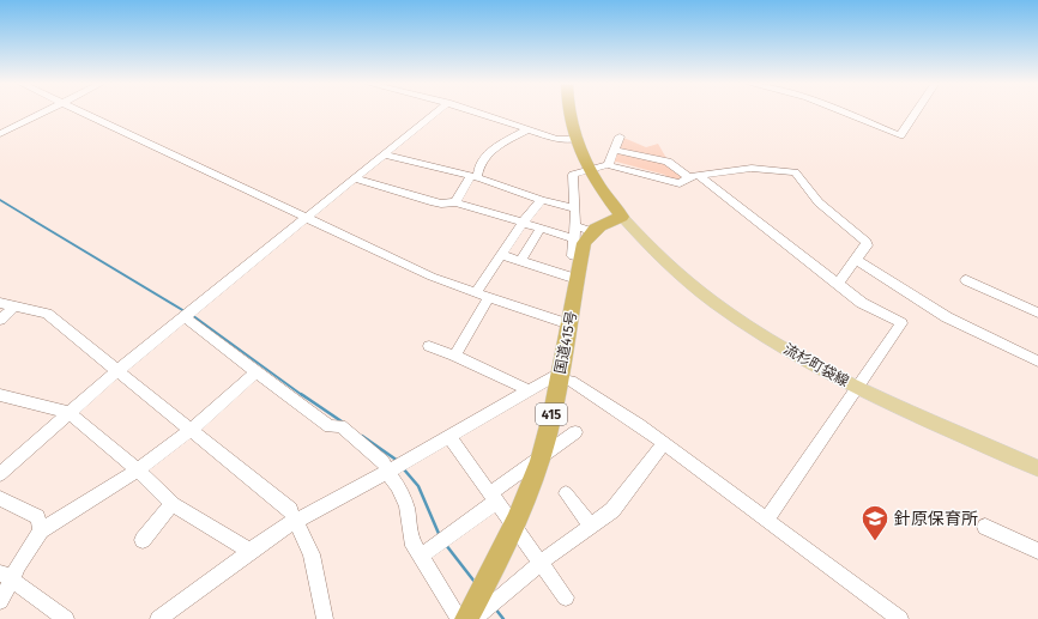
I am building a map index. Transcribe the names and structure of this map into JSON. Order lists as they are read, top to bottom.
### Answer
{
  "streets": {
    "highway": ["国道415号", "415"],
    "main road": ["流杉町袋線"]
  },
  "places": {
    "school or university": ["針原保育所"]
  }
}
